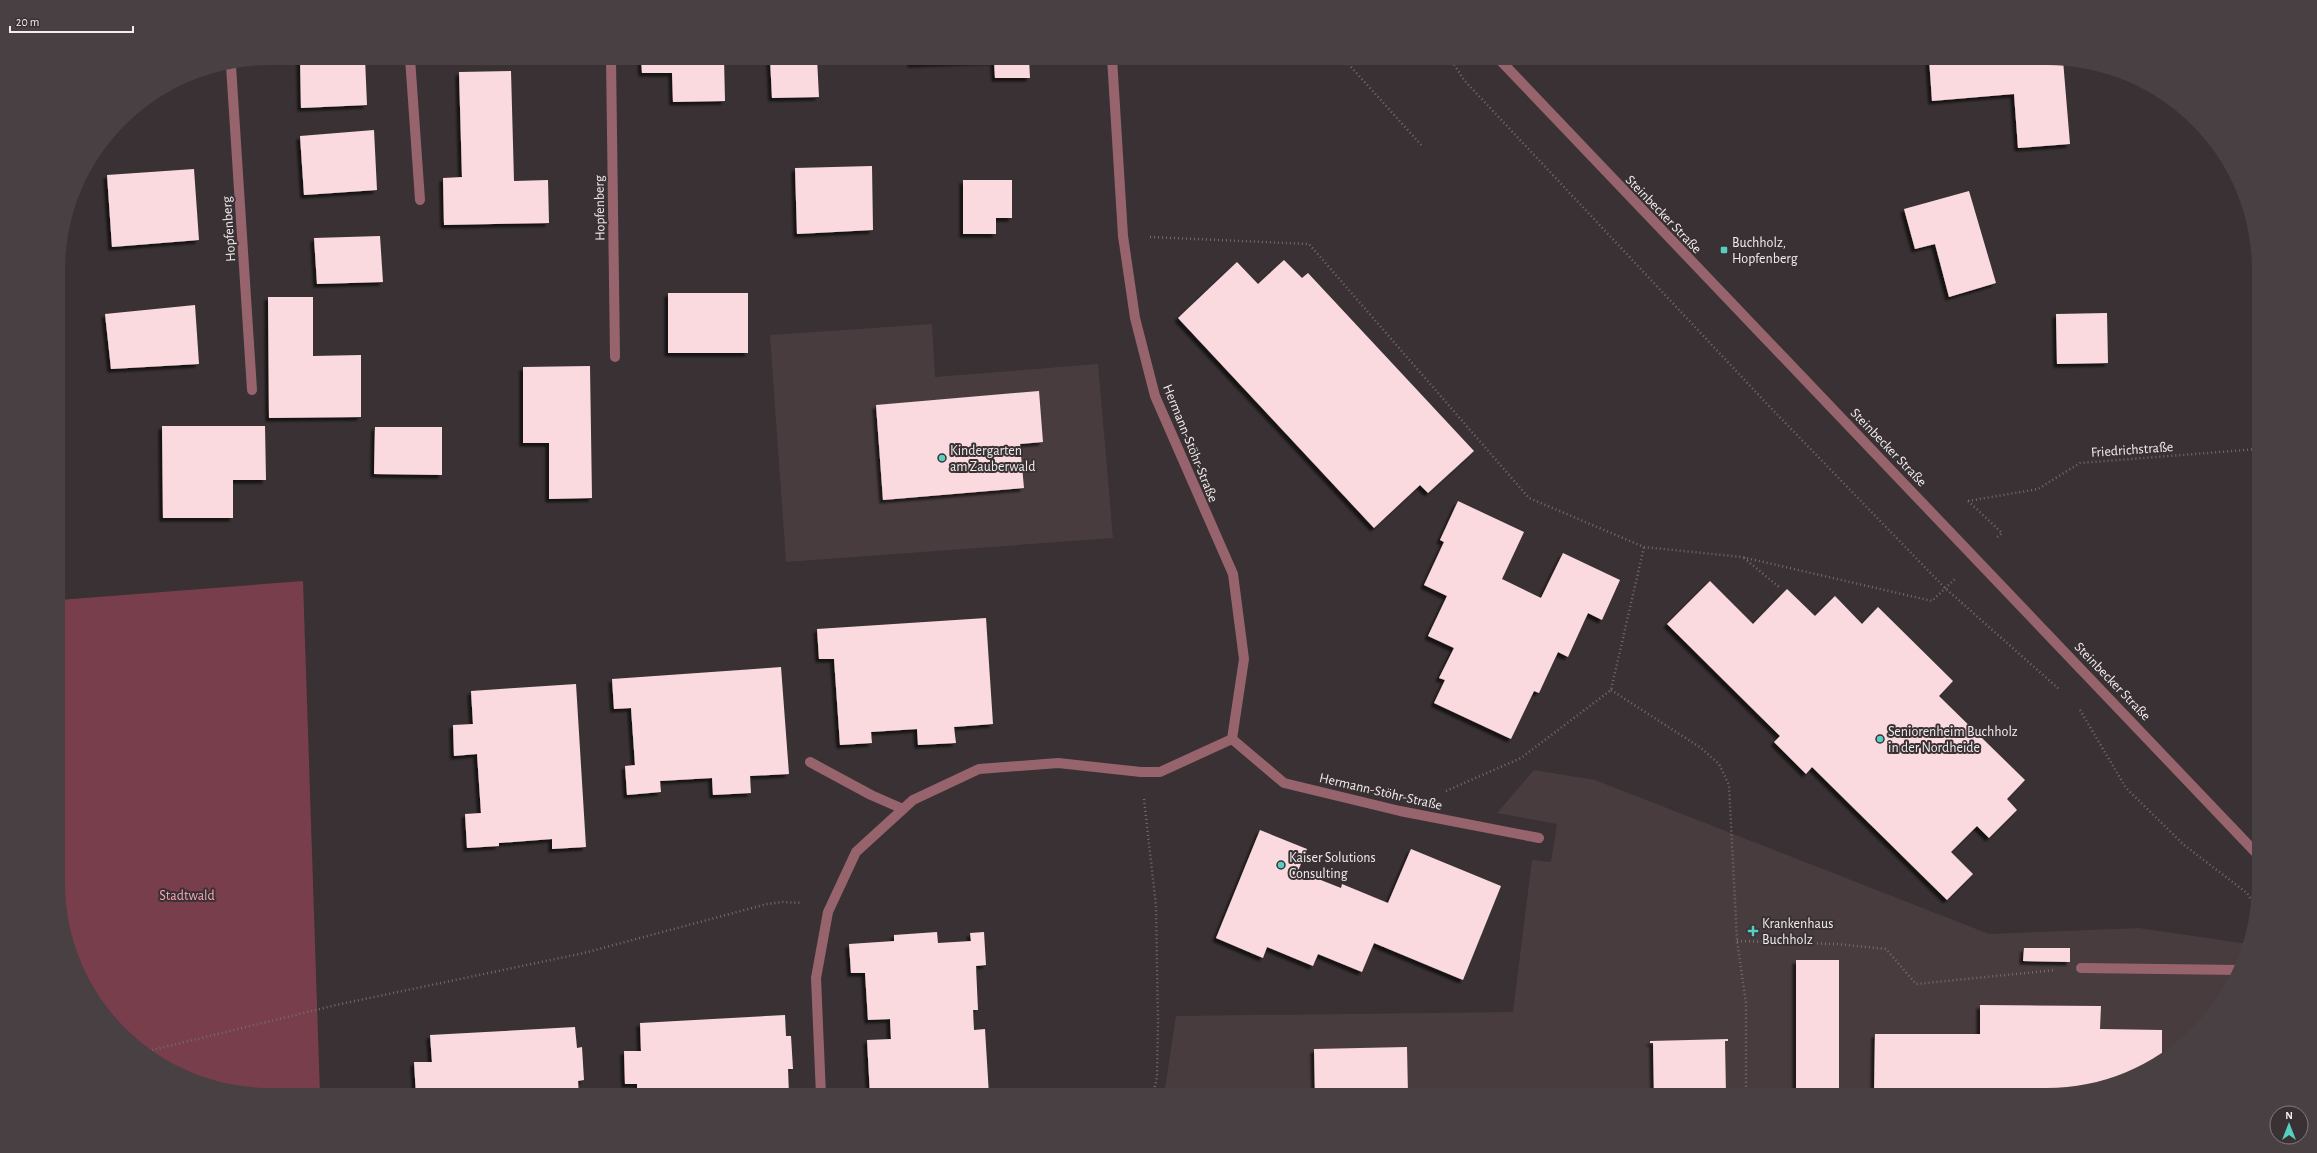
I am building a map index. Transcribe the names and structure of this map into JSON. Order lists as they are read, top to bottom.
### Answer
{
  "streets": {
    "street": ["Hopfenberg", "Steinbecker Straße", "Hermann-Stöhr-Straße"],
    "path": ["Friedrichstraße"]
  },
  "crossings": [
    ["Steinbecker Straße", "Friedrichstraße"]
  ],
  "parks": ["Stadtwald"],
  "places": {
    "transit": ["Buchholz, Hopfenberg"],
    "other": ["Kindergarten am Zauberwald", "Seniorenheim Buchholz in der Nordheide", "Kaiser Solutions Consulting"],
    "health": ["Krankenhaus Buchholz"]
  },
  "scale_bar": "20 m",
  "north": "top"
}
